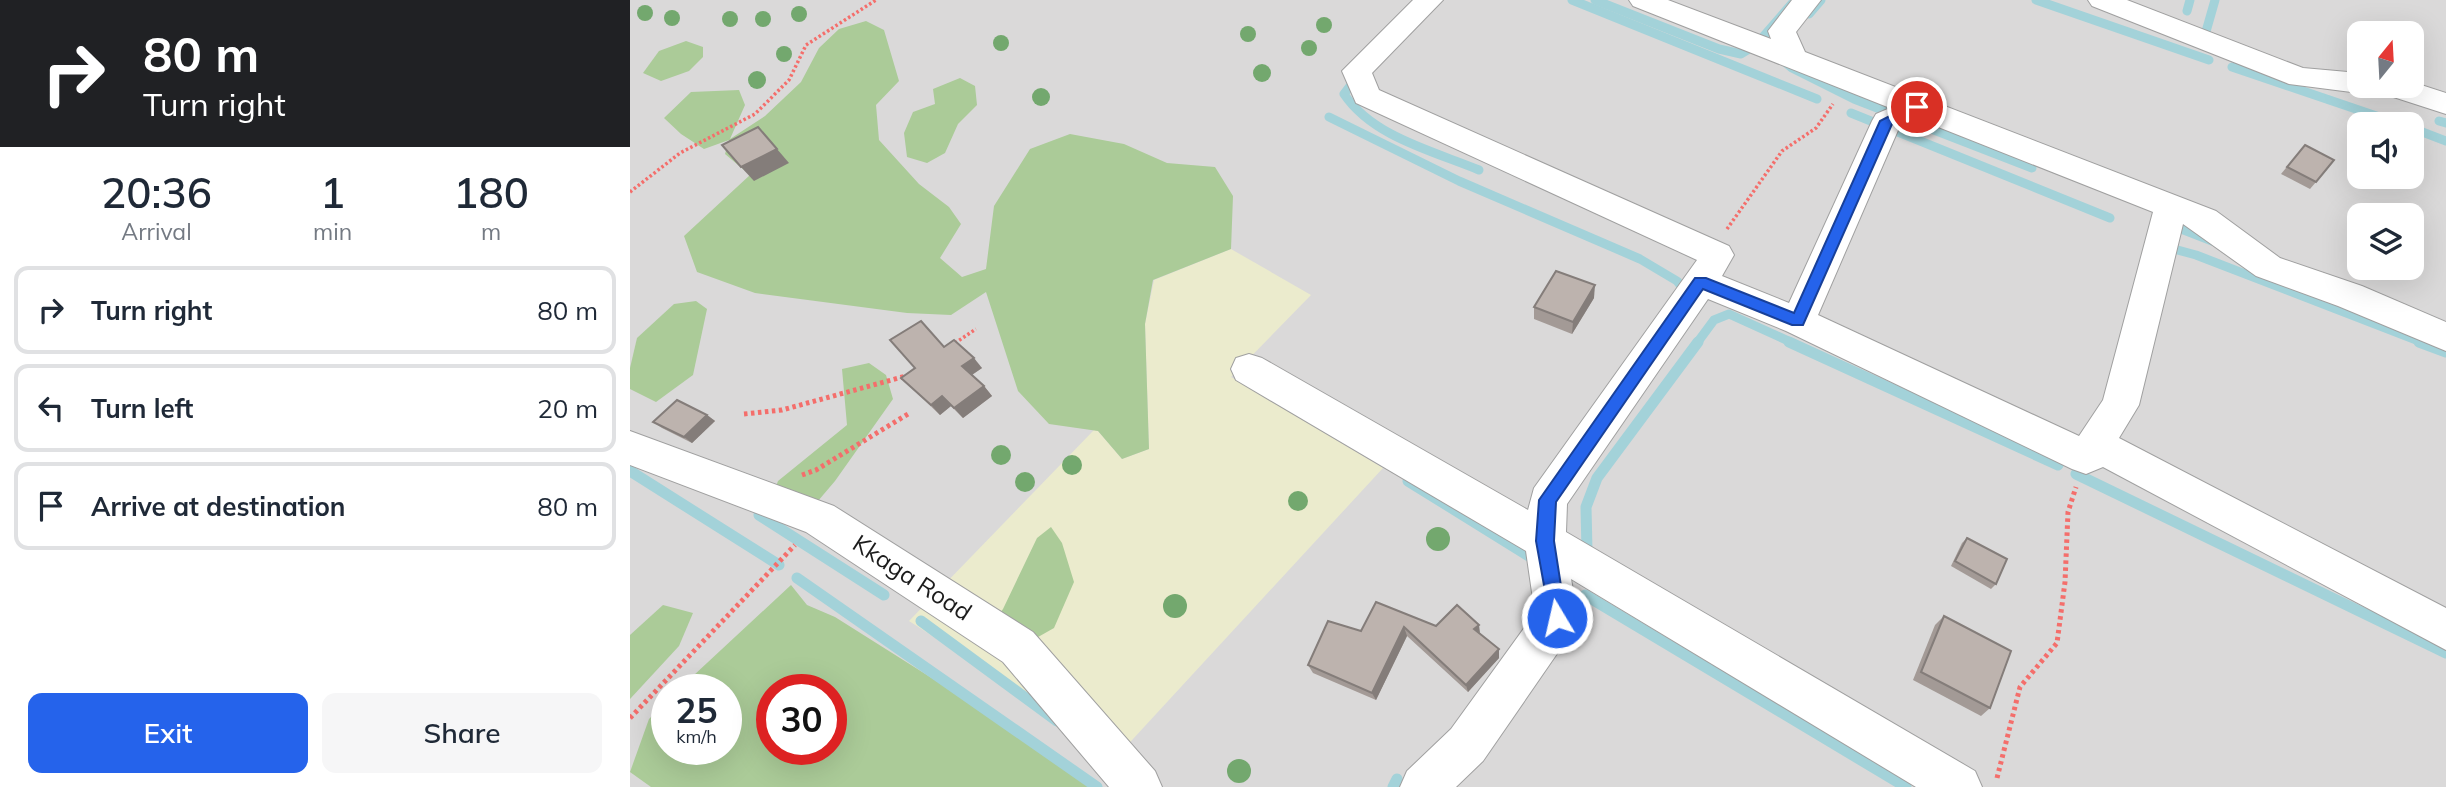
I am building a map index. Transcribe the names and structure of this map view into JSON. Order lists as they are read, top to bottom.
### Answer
{
  "streets": {
    "street": ["Kkaga Road"]
  },
  "north": "top",
  "page": {
    "turn": ["80 m", "Turn right"],
    "eta": [
      "20:36",
      "Arrival",
      "1",
      "min",
      "180",
      "m"
    ],
    "list": [
      {
        "name": "Turn right",
        "value": "80 m"
      },
      {
        "name": "Turn left",
        "value": "20 m"
      },
      {
        "name": "Arrive at destination",
        "value": "80 m"
      }
    ],
    "speed": "25 km/h",
    "limit": "30",
    "buttons": ["Exit", "Share"]
  }
}
